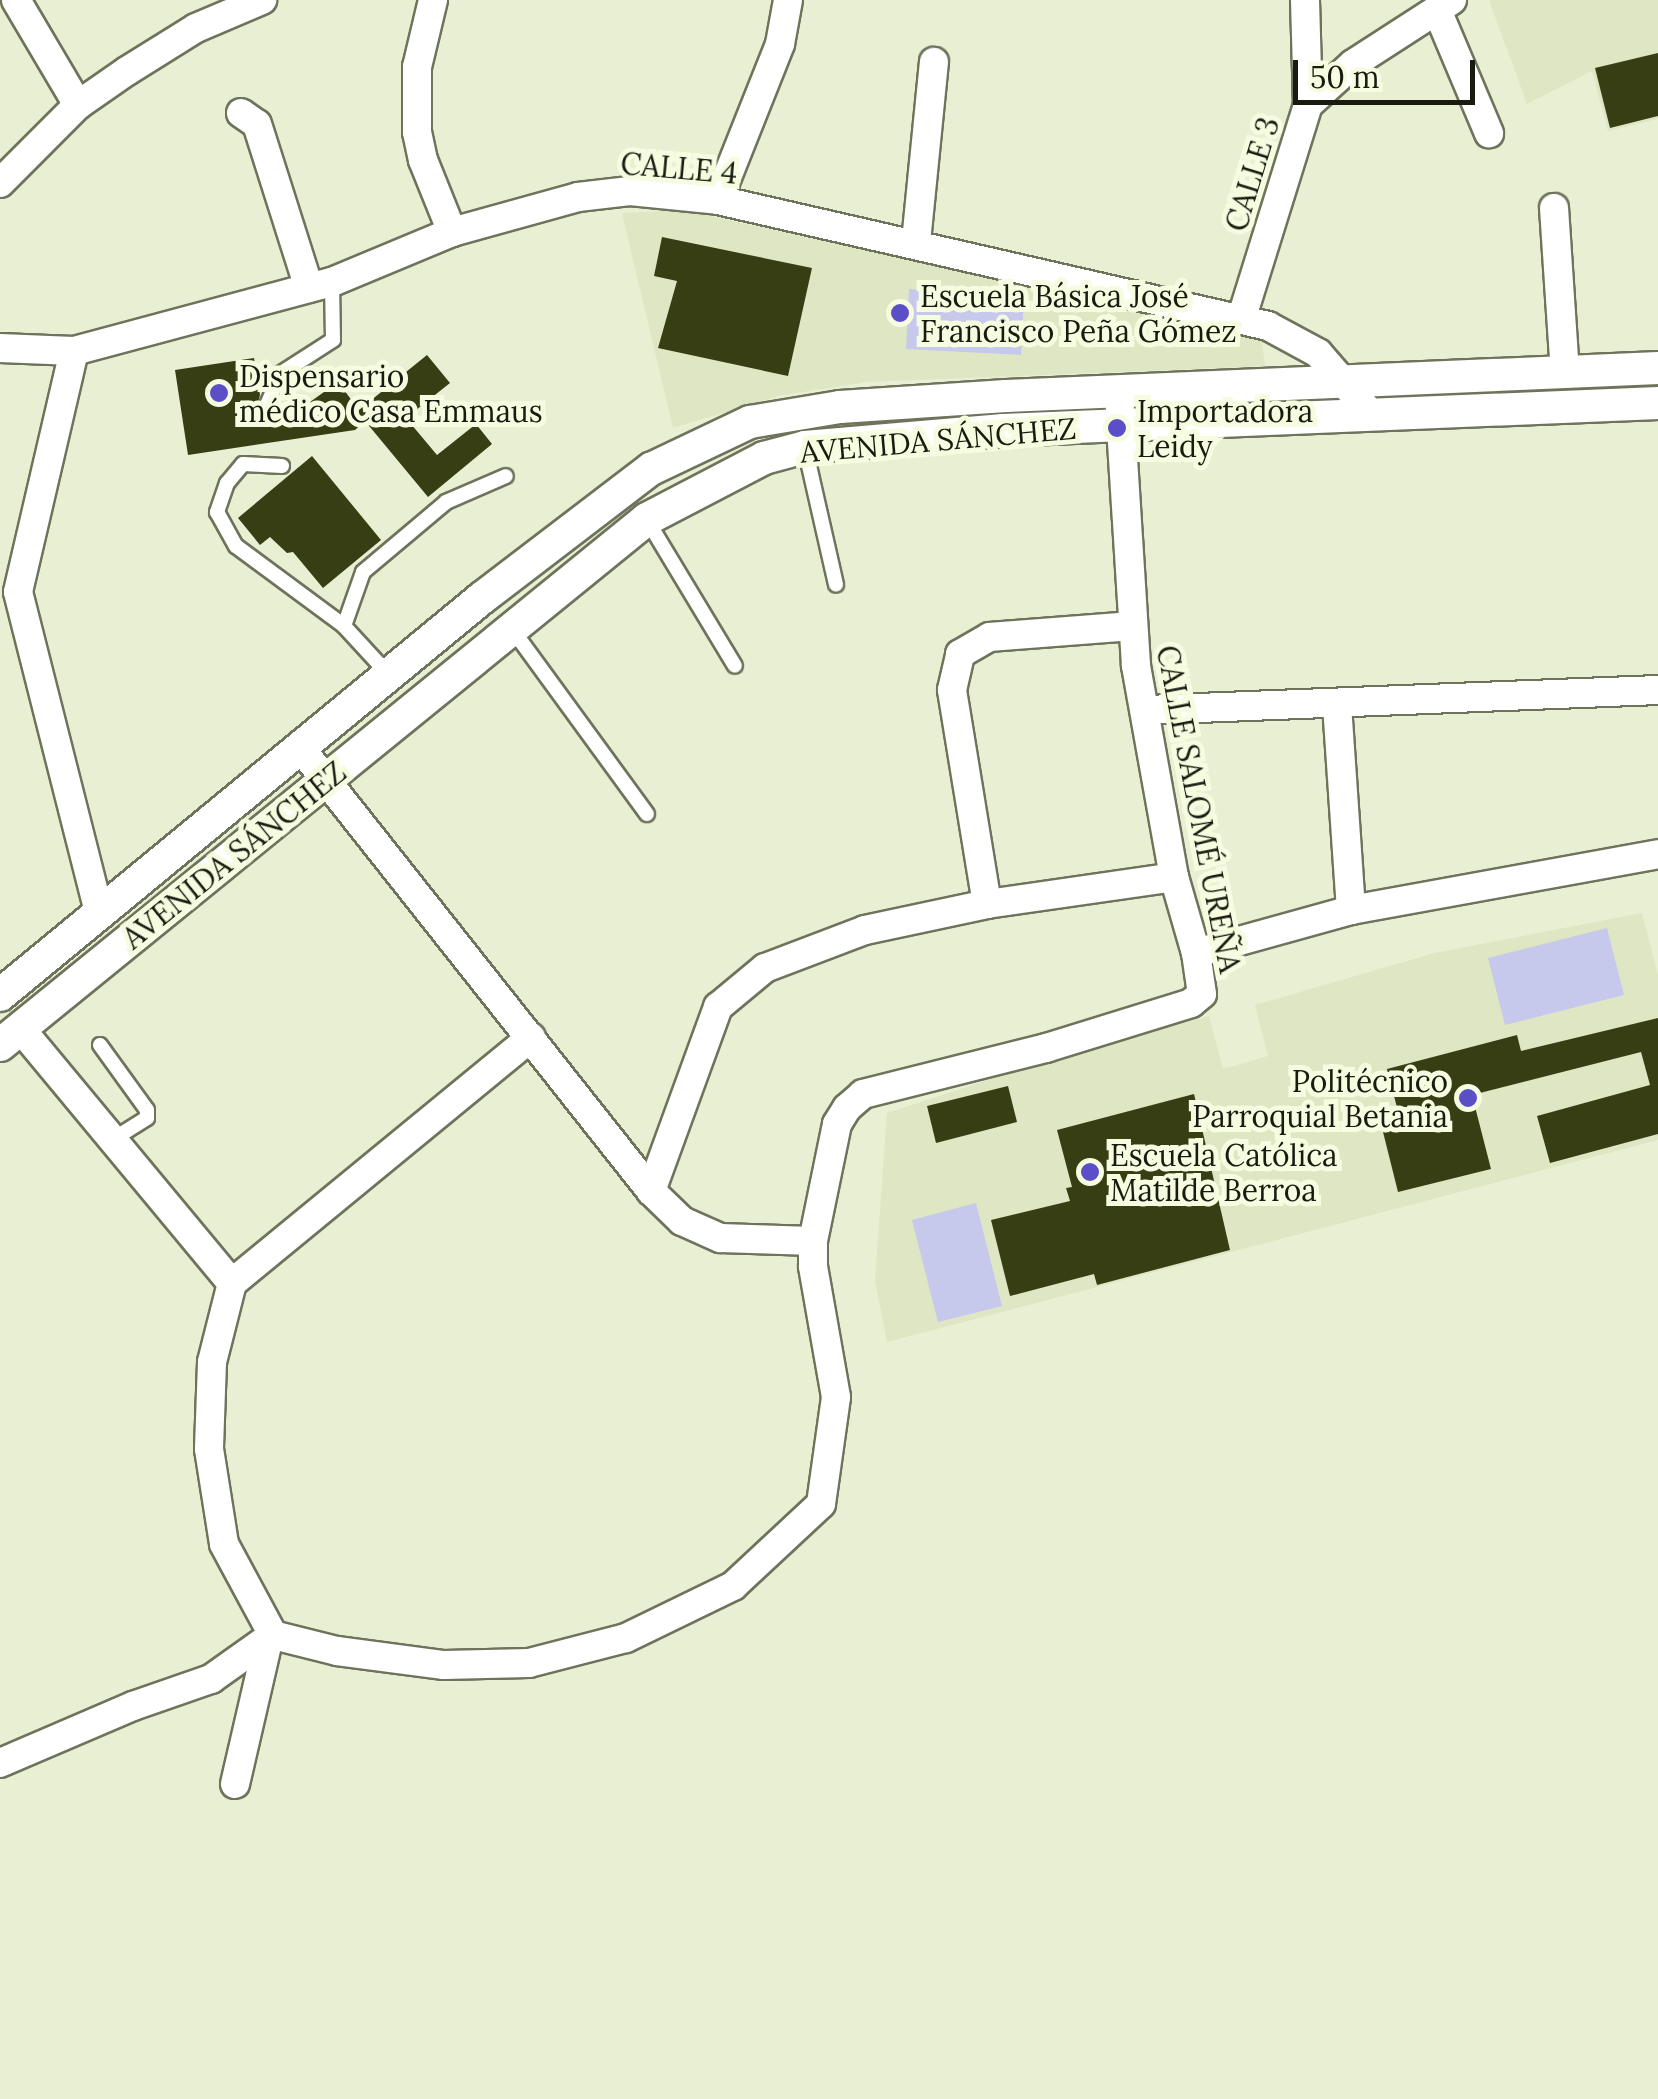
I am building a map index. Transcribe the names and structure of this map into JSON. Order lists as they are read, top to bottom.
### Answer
{
  "streets": {
    "street": [
      "CALLE 4",
      "CALLE 3",
      "AVENIDA SÁNCHEZ",
      "CALLE SALOMÉ UREÑA"
    ]
  },
  "crossings": [
    ["CALLE 4", "CALLE 3"],
    ["CALLE 4", "AVENIDA SÁNCHEZ"],
    ["AVENIDA SÁNCHEZ", "CALLE SALOMÉ UREÑA"]
  ],
  "places": [
    "Escuela Básica José Francisco Peña Gómez",
    "Dispensario médico Casa Emmaus",
    "Importadora Leidy",
    "Politécnico Parroquial Betania",
    "Escuela Católica Matilde Berroa"
  ],
  "scale_bar": "50 m"
}
